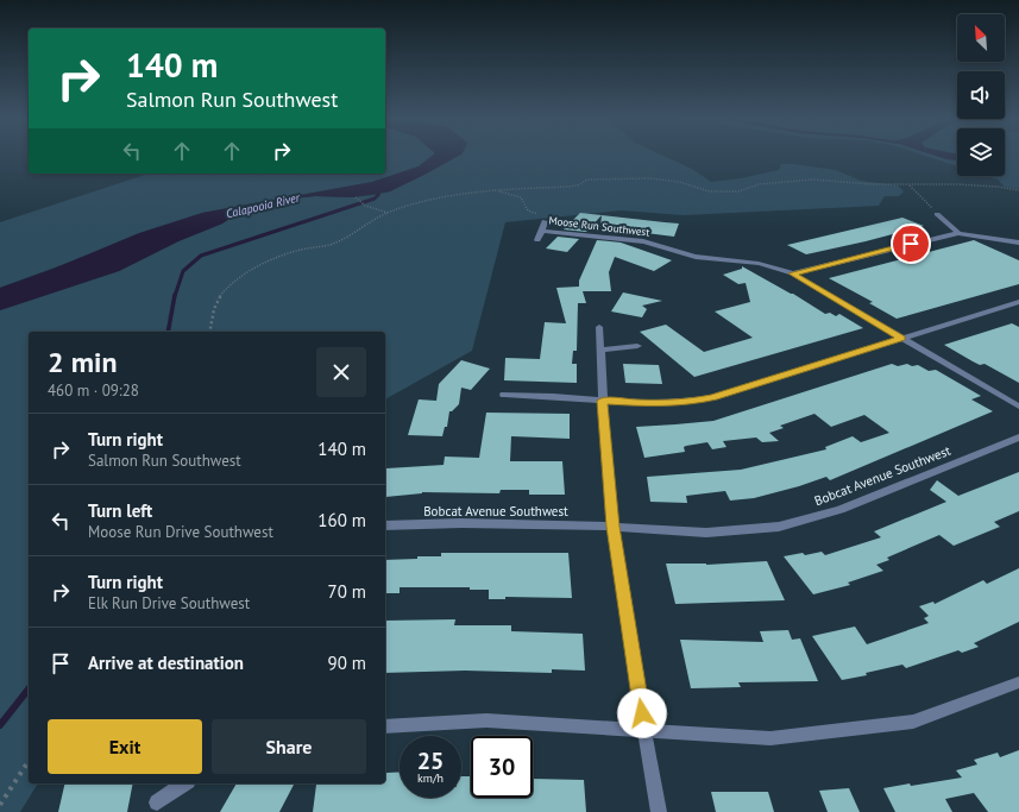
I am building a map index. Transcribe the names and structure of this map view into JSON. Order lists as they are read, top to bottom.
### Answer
{
  "streets": {
    "street": ["Moose Run Southwest", "Bobcat Avenue Southwest"]
  },
  "water": ["Calapooia River"],
  "north": "top left",
  "page": {
    "turn": ["140 m", "Salmon Run Southwest"],
    "heading": ["2 min", "460 m · 09:28"],
    "list": [
      {
        "name": "Turn right",
        "note": "Salmon Run Southwest",
        "value": "140 m"
      },
      {
        "name": "Turn left",
        "note": "Moose Run Drive Southwest",
        "value": "160 m"
      },
      {
        "name": "Turn right",
        "note": "Elk Run Drive Southwest",
        "value": "70 m"
      },
      {
        "name": "Arrive at destination",
        "value": "90 m"
      }
    ],
    "buttons": ["Exit", "Share"],
    "speed": "25 km/h",
    "limit": "30"
  }
}
